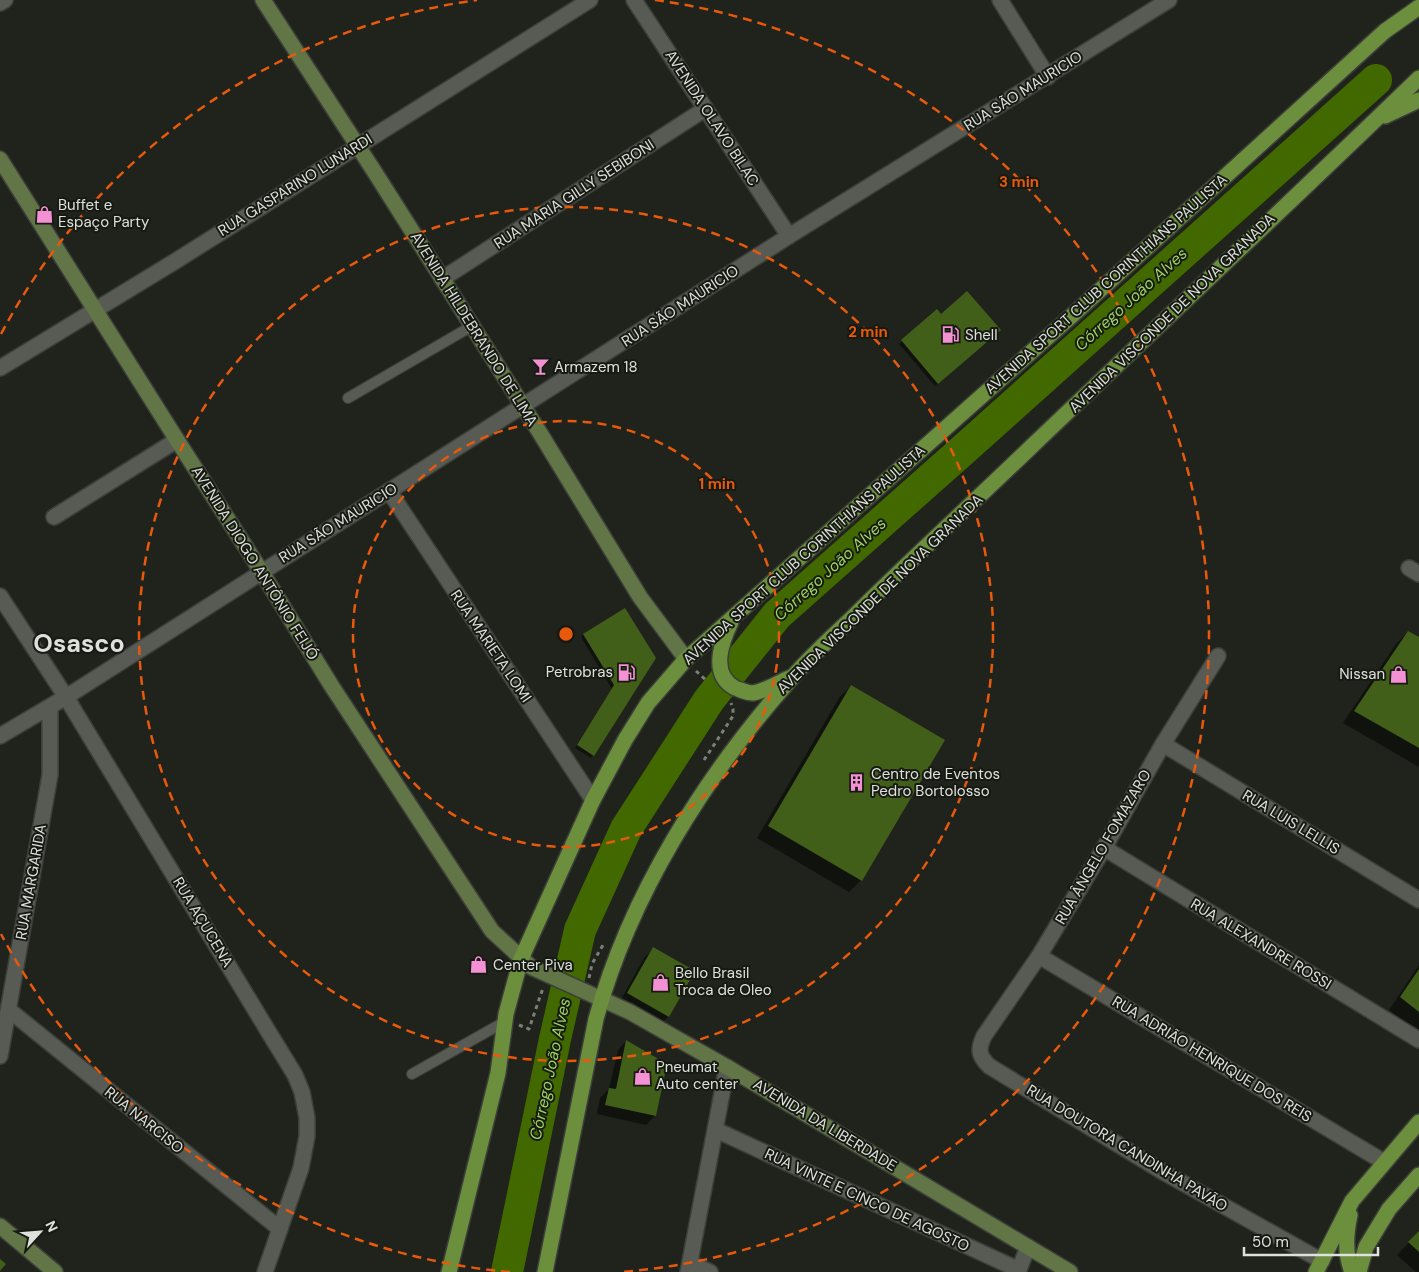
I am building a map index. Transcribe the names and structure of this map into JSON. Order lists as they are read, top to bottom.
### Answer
{
  "streets": {
    "main road": [
      "AVENIDA SPORT CLUB CORINTHIANS PAULISTA",
      "AVENIDA VISCONDE DE NOVA GRANADA",
      "AVENIDA HILDEBRANDO DE LIMA",
      "AVENIDA DIOGO ANTÔNIO FEIJÓ",
      "AVENIDA DA LIBERDADE"
    ],
    "street": [
      "RUA SÃO MAURICIO",
      "AVENIDA OLAVO BILAC",
      "RUA GASPARINO LUNARDI",
      "RUA MARIA GILLY SEBIBONI",
      "RUA MARIETA LOMI",
      "RUA LUIS LELLIS",
      "RUA ÂNGELO FOMAZARO",
      "RUA MARGARIDA",
      "RUA AÇUCENA",
      "RUA ALEXANDRE ROSSI",
      "RUA ADRIÃO HENRIQUE DOS REIS",
      "RUA NARCISO",
      "RUA DOUTORA CANDINHA PAVÃO",
      "RUA VINTE E CINCO DE AGOSTO"
    ]
  },
  "crossings": [
    ["RUA SÃO MAURICIO", "AVENIDA OLAVO BILAC"],
    ["RUA SÃO MAURICIO", "AVENIDA HILDEBRANDO DE LIMA"],
    ["RUA SÃO MAURICIO", "AVENIDA DIOGO ANTÔNIO FEIJÓ"],
    ["RUA SÃO MAURICIO", "RUA MARIETA LOMI"],
    ["RUA SÃO MAURICIO", "RUA MARGARIDA"],
    ["RUA SÃO MAURICIO", "RUA AÇUCENA"],
    ["AVENIDA OLAVO BILAC", "RUA MARIA GILLY SEBIBONI"],
    ["RUA GASPARINO LUNARDI", "AVENIDA HILDEBRANDO DE LIMA"],
    ["RUA GASPARINO LUNARDI", "AVENIDA DIOGO ANTÔNIO FEIJÓ"],
    ["RUA MARIA GILLY SEBIBONI", "AVENIDA HILDEBRANDO DE LIMA"],
    ["AVENIDA SPORT CLUB CORINTHIANS PAULISTA", "AVENIDA HILDEBRANDO DE LIMA"],
    ["AVENIDA SPORT CLUB CORINTHIANS PAULISTA", "AVENIDA DIOGO ANTÔNIO FEIJÓ"],
    ["AVENIDA SPORT CLUB CORINTHIANS PAULISTA", "RUA MARIETA LOMI"],
    ["AVENIDA SPORT CLUB CORINTHIANS PAULISTA", "AVENIDA DA LIBERDADE"],
    ["AVENIDA VISCONDE DE NOVA GRANADA", "AVENIDA DA LIBERDADE"],
    ["AVENIDA DIOGO ANTÔNIO FEIJÓ", "AVENIDA DA LIBERDADE"],
    ["RUA LUIS LELLIS", "RUA ÂNGELO FOMAZARO"],
    ["RUA ÂNGELO FOMAZARO", "RUA ALEXANDRE ROSSI"],
    ["RUA ÂNGELO FOMAZARO", "RUA ADRIÃO HENRIQUE DOS REIS"],
    ["RUA ÂNGELO FOMAZARO", "RUA DOUTORA CANDINHA PAVÃO"],
    ["RUA MARGARIDA", "RUA NARCISO"],
    ["RUA AÇUCENA", "RUA NARCISO"]
  ],
  "districts": ["Osasco"],
  "water": ["Córrego João Alves"],
  "places": {
    "shop": [
      "Buffet e Espaço Party",
      "Nissan",
      "Center Piva",
      "Bello Brasil Troca de Oleo",
      "Pneumat Auto center"
    ],
    "fuel station": ["Shell", "Petrobras"],
    "bar": ["Armazem 18"],
    "building": ["Centro de Eventos Pedro Bortolosso"]
  },
  "scale_bar": "50 m",
  "north": "top right",
  "rings": ["3 min", "2 min", "1 min"]
}
